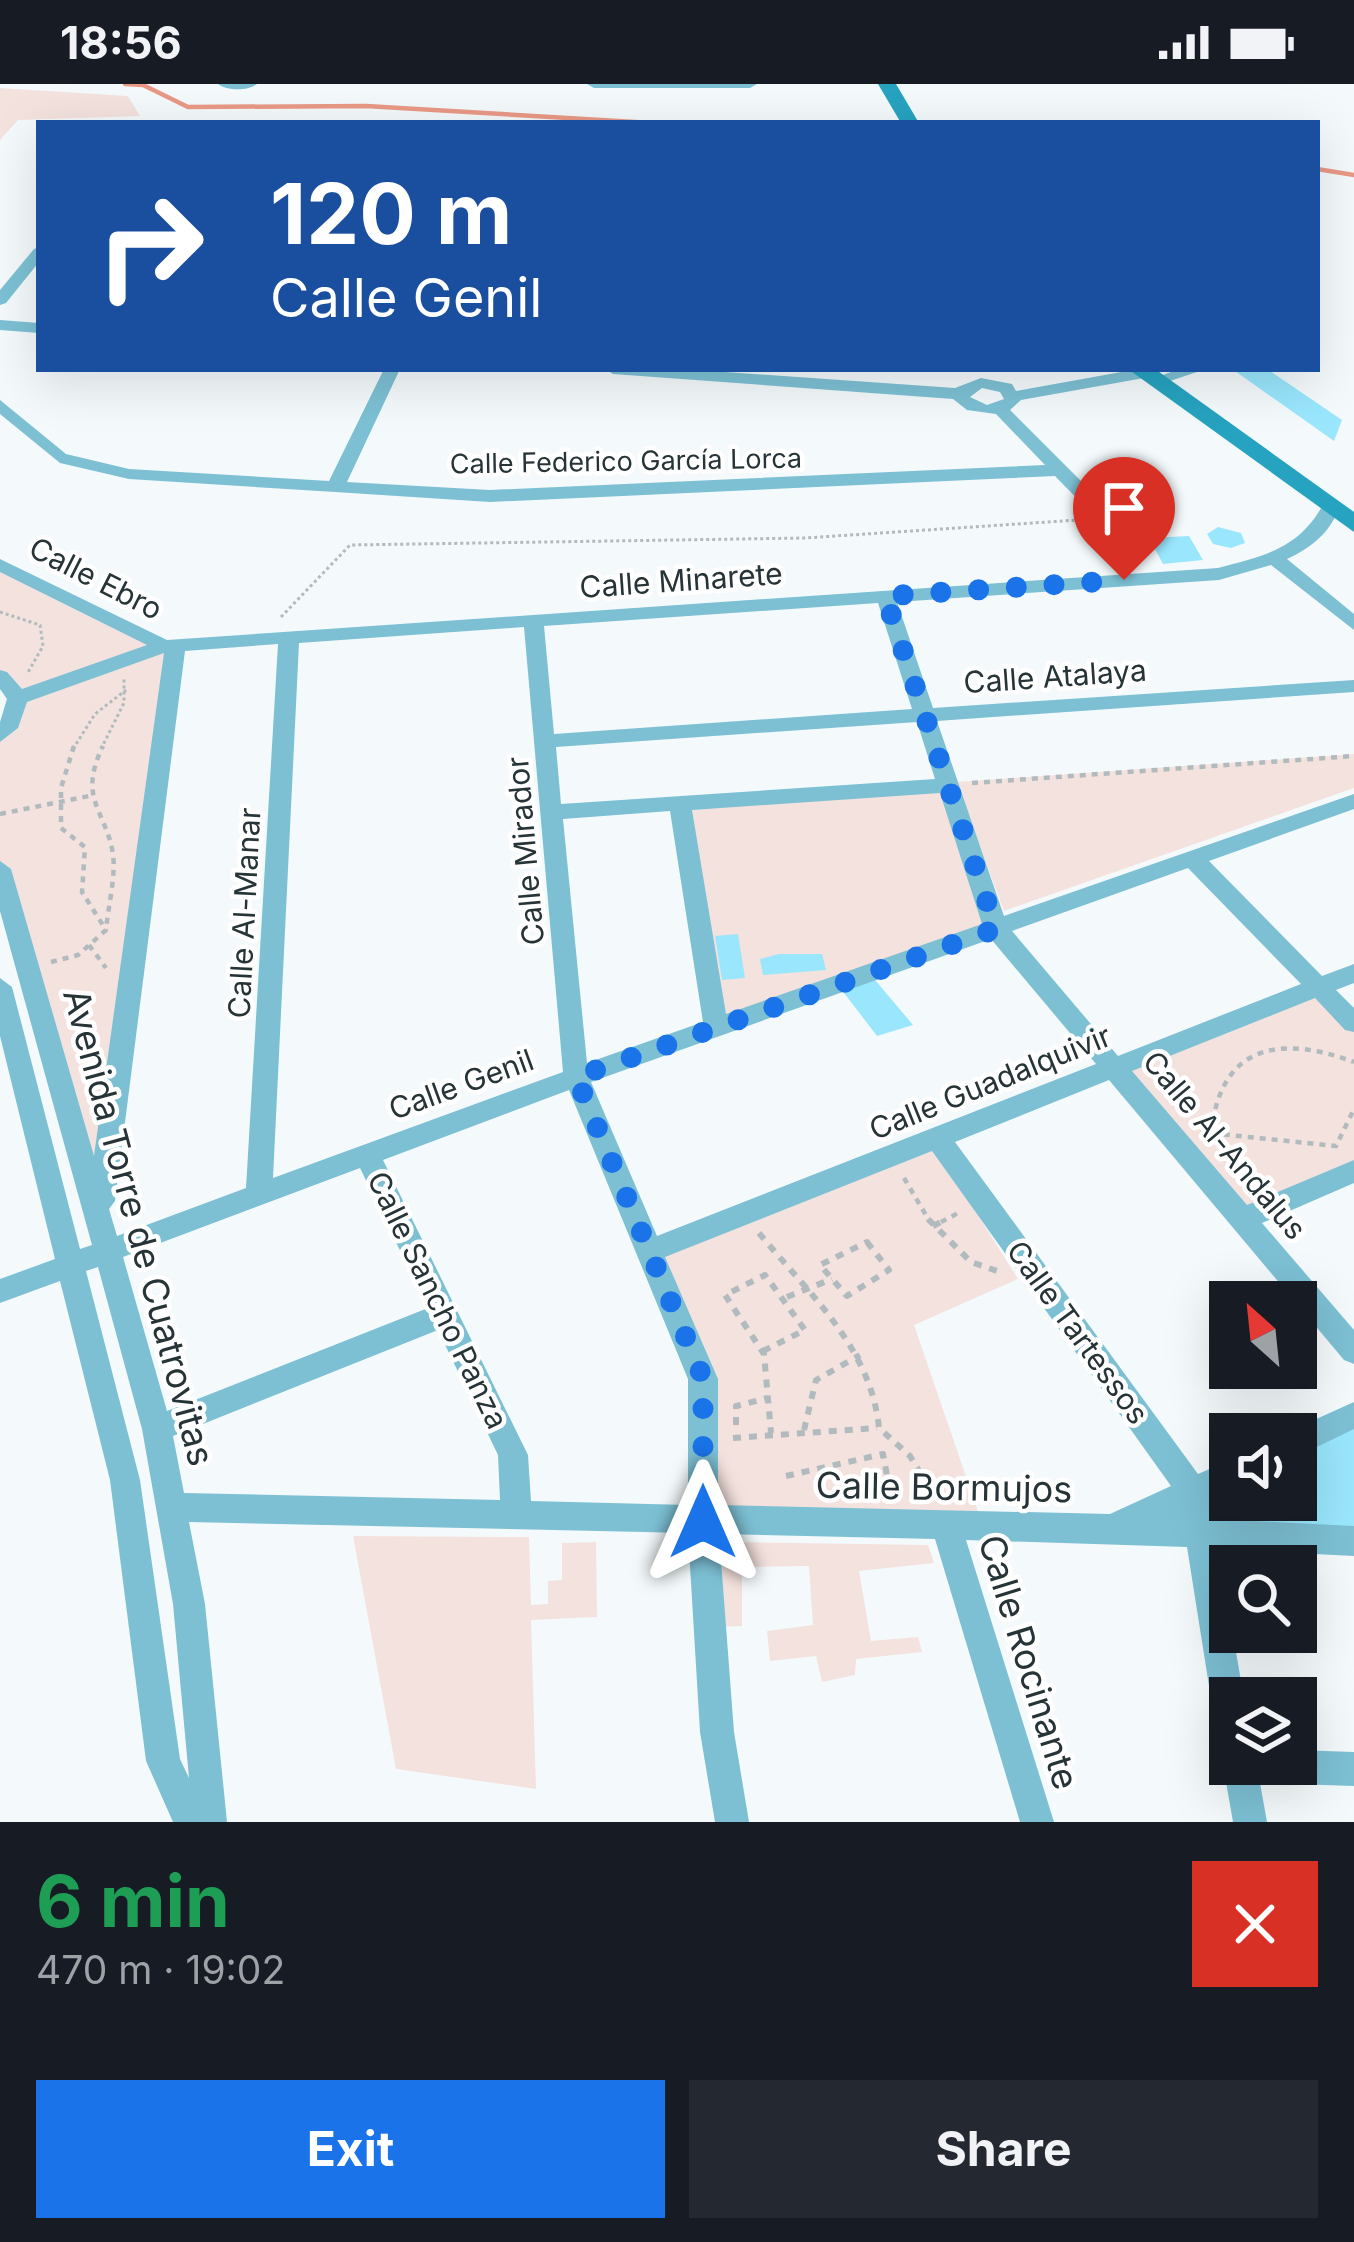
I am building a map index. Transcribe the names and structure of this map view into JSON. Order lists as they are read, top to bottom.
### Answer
{
  "streets": {
    "street": [
      "Calle Federico García Lorca",
      "Calle Ebro",
      "Calle Minarete",
      "Calle Atalaya",
      "Calle Mirador",
      "Calle Al-Manar",
      "Calle Guadalquivir",
      "Calle Genil",
      "Calle Al-Andalus",
      "Avenida Torre de Cuatrovitas",
      "Calle Sancho Panza",
      "Calle Tartessos",
      "Calle Bormujos",
      "Calle Rocinante"
    ]
  },
  "crossings": [
    ["Calle Ebro", "Calle Minarete"],
    ["Calle Minarete", "Calle Mirador"],
    ["Calle Minarete", "Calle Al-Manar"],
    ["Calle Atalaya", "Calle Mirador"],
    ["Calle Mirador", "Calle Guadalquivir"],
    ["Calle Mirador", "Calle Genil"],
    ["Calle Mirador", "Calle Bormujos"],
    ["Calle Al-Manar", "Calle Genil"],
    ["Calle Guadalquivir", "Calle Al-Andalus"],
    ["Calle Guadalquivir", "Calle Tartessos"],
    ["Calle Genil", "Calle Al-Andalus"],
    ["Calle Genil", "Avenida Torre de Cuatrovitas"],
    ["Calle Genil", "Calle Sancho Panza"],
    ["Avenida Torre de Cuatrovitas", "Calle Bormujos"],
    ["Calle Sancho Panza", "Calle Bormujos"],
    ["Calle Bormujos", "Calle Rocinante"]
  ],
  "north": "top left",
  "page": {
    "status": "18:56",
    "turn": ["120 m", "Calle Genil"],
    "heading": ["6 min", "470 m · 19:02"],
    "buttons": ["Exit", "Share"]
  }
}
